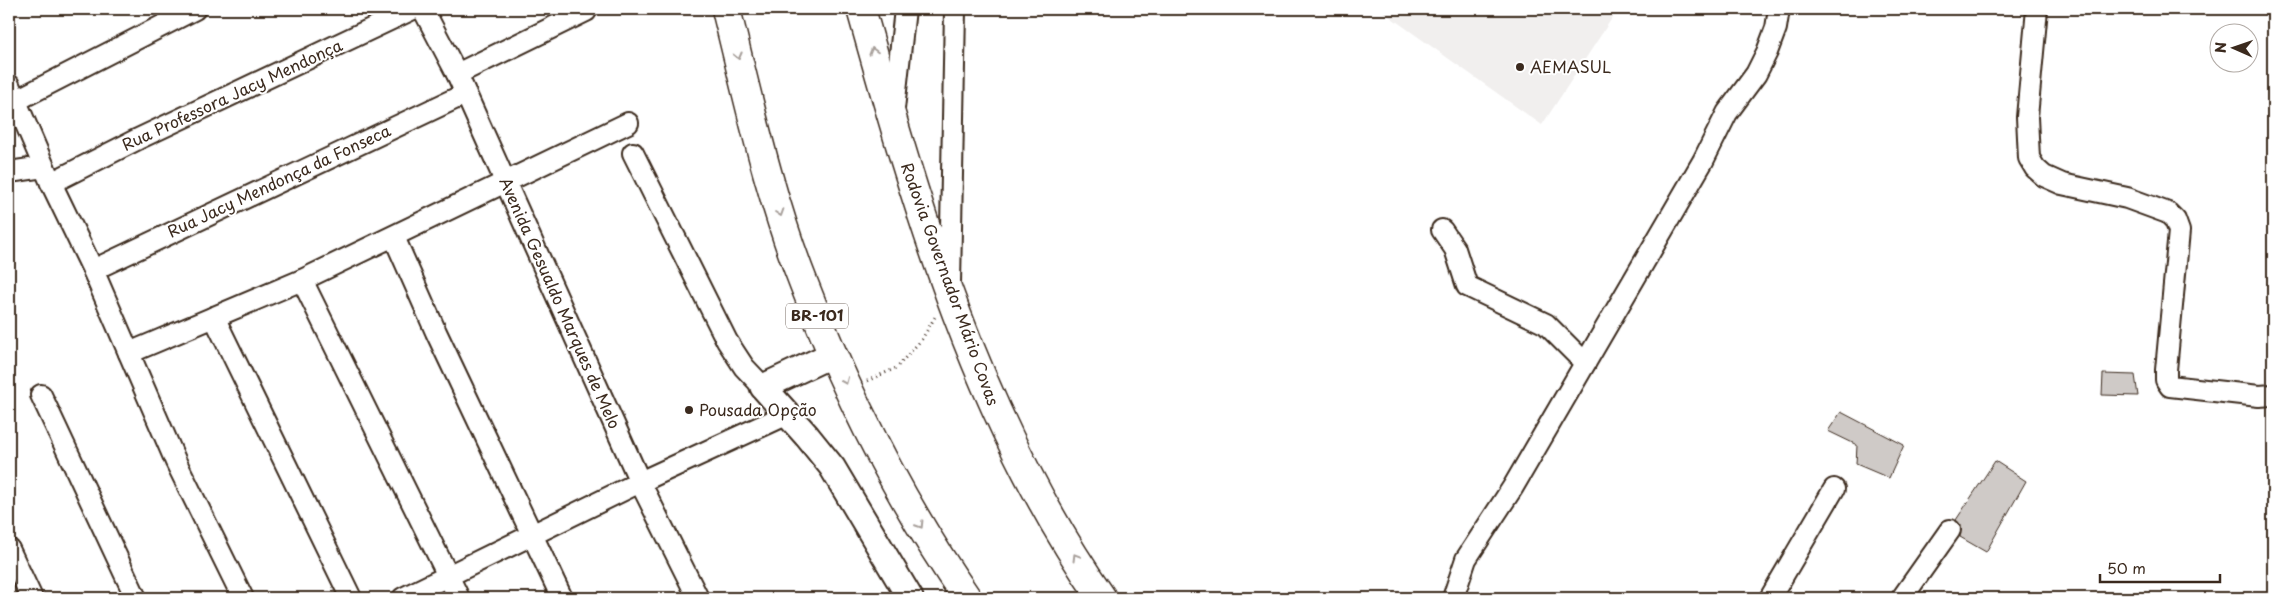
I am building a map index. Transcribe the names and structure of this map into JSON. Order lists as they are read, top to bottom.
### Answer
{
  "streets": {
    "highway": ["Rodovia Governador Mário Covas", "BR-101"],
    "street": ["Rua Professora Jacy Mendonça", "Rua Jacy Mendonça da Fonseca", "Avenida Gesualdo Marques de Melo"]
  },
  "crossings": [
    ["Rua Jacy Mendonça da Fonseca", "Avenida Gesualdo Marques de Melo"]
  ],
  "places": ["AEMASUL", "Pousada Opção"],
  "scale_bar": "50 m",
  "north": "left"
}
